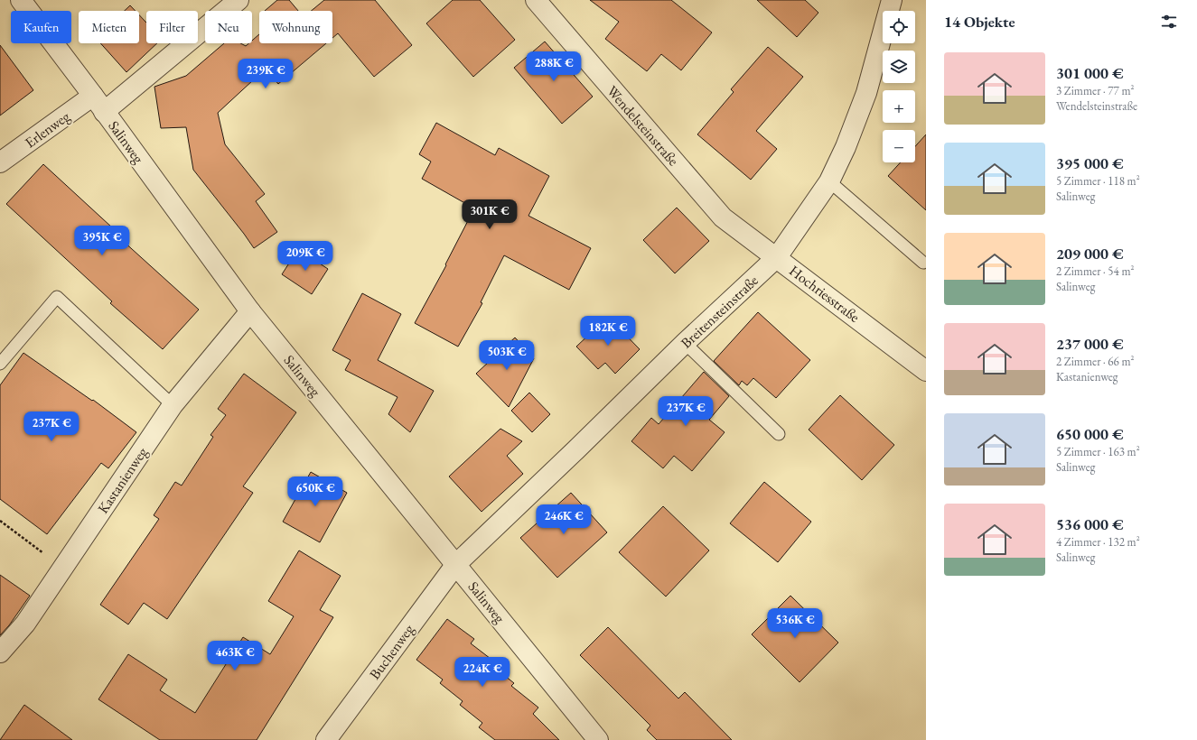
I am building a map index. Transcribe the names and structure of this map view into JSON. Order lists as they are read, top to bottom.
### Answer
{
  "streets": {
    "street": [
      "Wendelsteinstraße",
      "Erlenweg",
      "Salinweg",
      "Hochriesstraße",
      "Breitensteinstraße",
      "Kastanienweg",
      "Buchenweg"
    ]
  },
  "crossings": [
    ["Wendelsteinstraße", "Hochriesstraße"],
    ["Erlenweg", "Salinweg"],
    ["Salinweg", "Breitensteinstraße"],
    ["Salinweg", "Kastanienweg"],
    ["Salinweg", "Buchenweg"],
    ["Hochriesstraße", "Breitensteinstraße"],
    ["Breitensteinstraße", "Buchenweg"]
  ],
  "page": {
    "heading": "14 Objekte",
    "map_buttons": ["+", "−"],
    "chip": [
      "Kaufen",
      "Mieten",
      "Filter",
      "Neu",
      "Wohnung"
    ],
    "list": [
      {
        "name": "301 000 €",
        "note": "3 Zimmer · 77 m² · Wendelsteinstraße"
      },
      {
        "name": "395 000 €",
        "note": "5 Zimmer · 118 m² · Salinweg"
      },
      {
        "name": "209 000 €",
        "note": "2 Zimmer · 54 m² · Salinweg"
      },
      {
        "name": "237 000 €",
        "note": "2 Zimmer · 66 m² · Kastanienweg"
      },
      {
        "name": "650 000 €",
        "note": "5 Zimmer · 163 m² · Salinweg"
      },
      {
        "name": "536 000 €",
        "note": "4 Zimmer · 132 m² · Salinweg"
      }
    ],
    "price": [
      "288K €",
      "239K €",
      "301K €",
      "395K €",
      "209K €",
      "182K €",
      "503K €",
      "237K €",
      "237K €",
      "650K €",
      "246K €",
      "536K €",
      "463K €",
      "224K €"
    ]
  }
}
